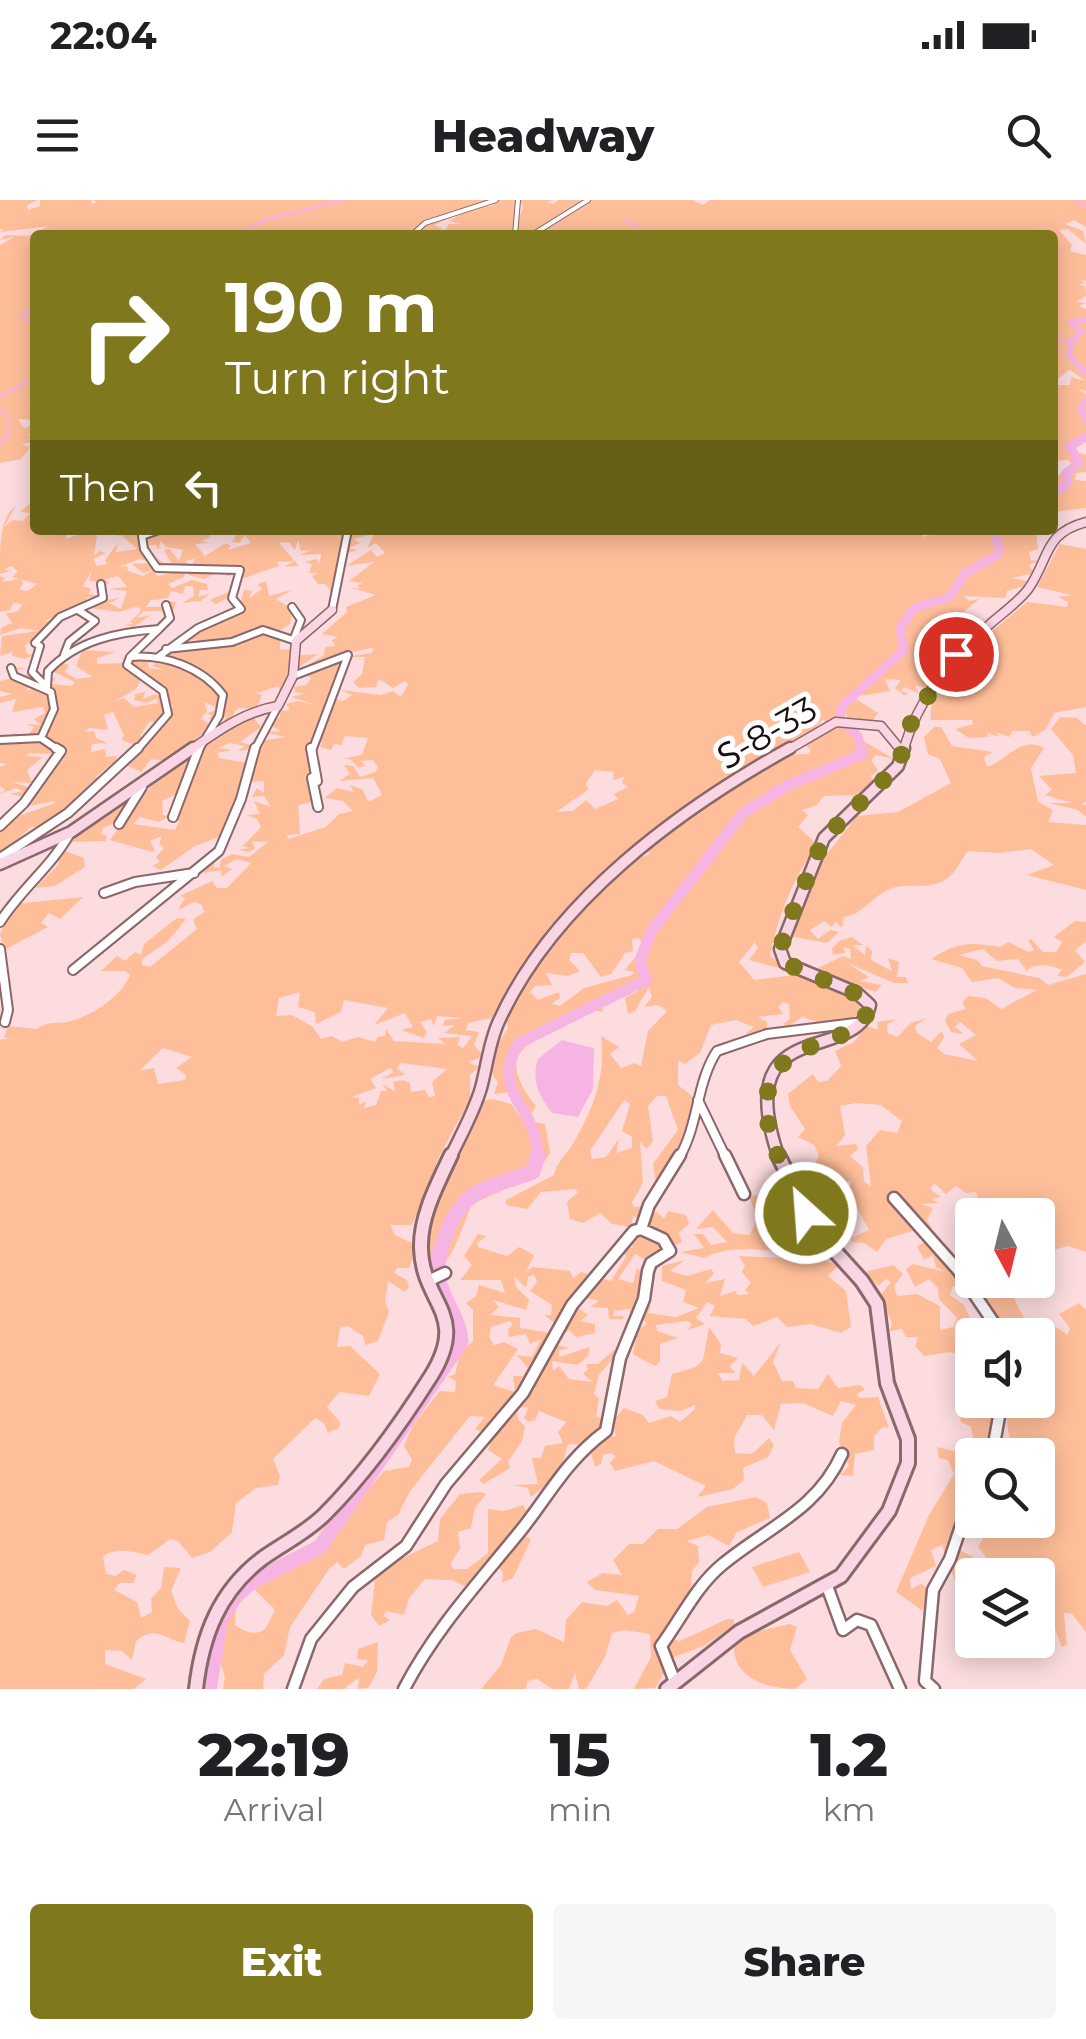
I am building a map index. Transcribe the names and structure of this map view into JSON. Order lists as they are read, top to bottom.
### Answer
{
  "streets": {
    "street": ["Տ-8-33"]
  },
  "north": "bottom",
  "page": {
    "status": "22:04",
    "header": "Headway",
    "turn": ["190 m", "Turn right"],
    "then": "Then",
    "eta": [
      "22:19",
      "Arrival",
      "15",
      "min",
      "1.2",
      "km"
    ],
    "buttons": ["Exit", "Share"]
  }
}
